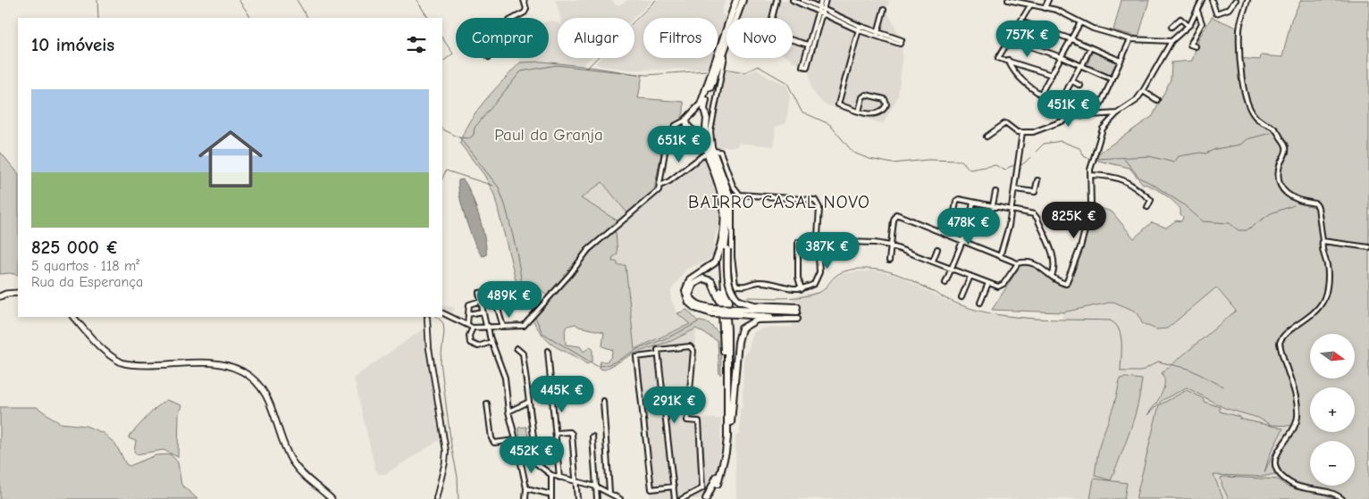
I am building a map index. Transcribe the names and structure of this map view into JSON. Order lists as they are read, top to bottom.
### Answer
{
  "districts": ["BAIRRO CASAL NOVO"],
  "parks": ["Paul da Granja"],
  "north": "right",
  "page": {
    "chip": [
      "Comprar",
      "Alugar",
      "Filtros",
      "Novo"
    ],
    "heading": "10 imóveis",
    "price": [
      "757K €",
      "451K €",
      "651K €",
      "825K €",
      "478K €",
      "387K €",
      "489K €",
      "445K €",
      "291K €",
      "452K €"
    ],
    "list": [
      {
        "name": "825 000 €",
        "note": "5 quartos · 118 m² · Rua da Esperança"
      }
    ],
    "map_buttons": ["+", "−"]
  }
}
